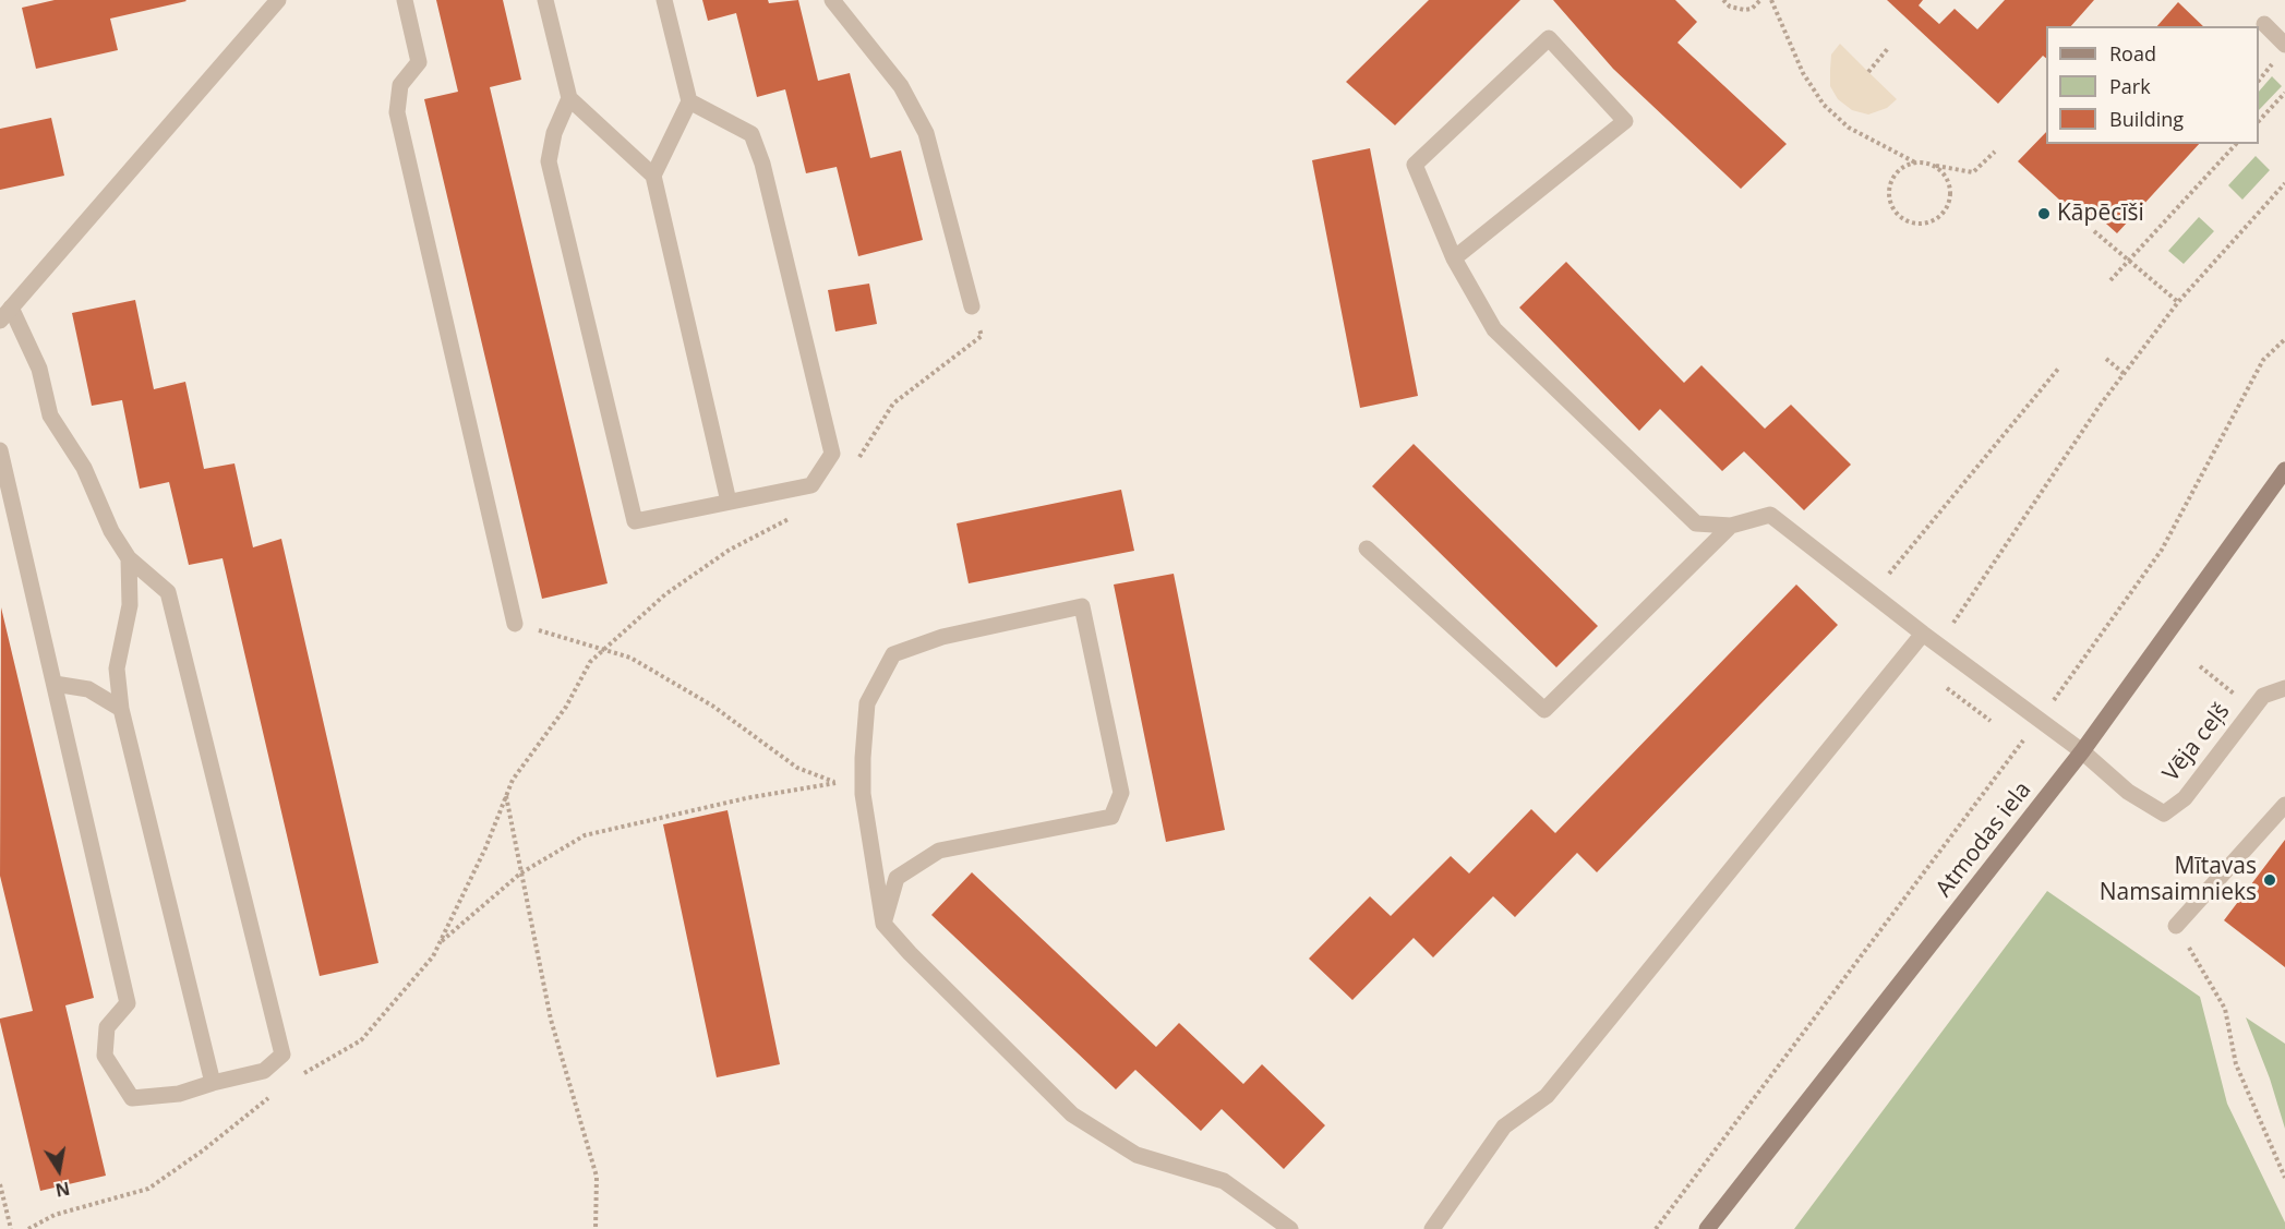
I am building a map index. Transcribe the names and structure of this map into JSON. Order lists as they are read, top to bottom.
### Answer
{
  "streets": {
    "main road": ["Atmodas iela"],
    "street": ["Vēja ceļš"]
  },
  "crossings": [
    ["Vēja ceļš", "Atmodas iela"]
  ],
  "places": ["Kāpēcīši", "Mītavas Namsaimnieks"],
  "legend": ["Road", "Park", "Building"],
  "north": "bottom"
}
